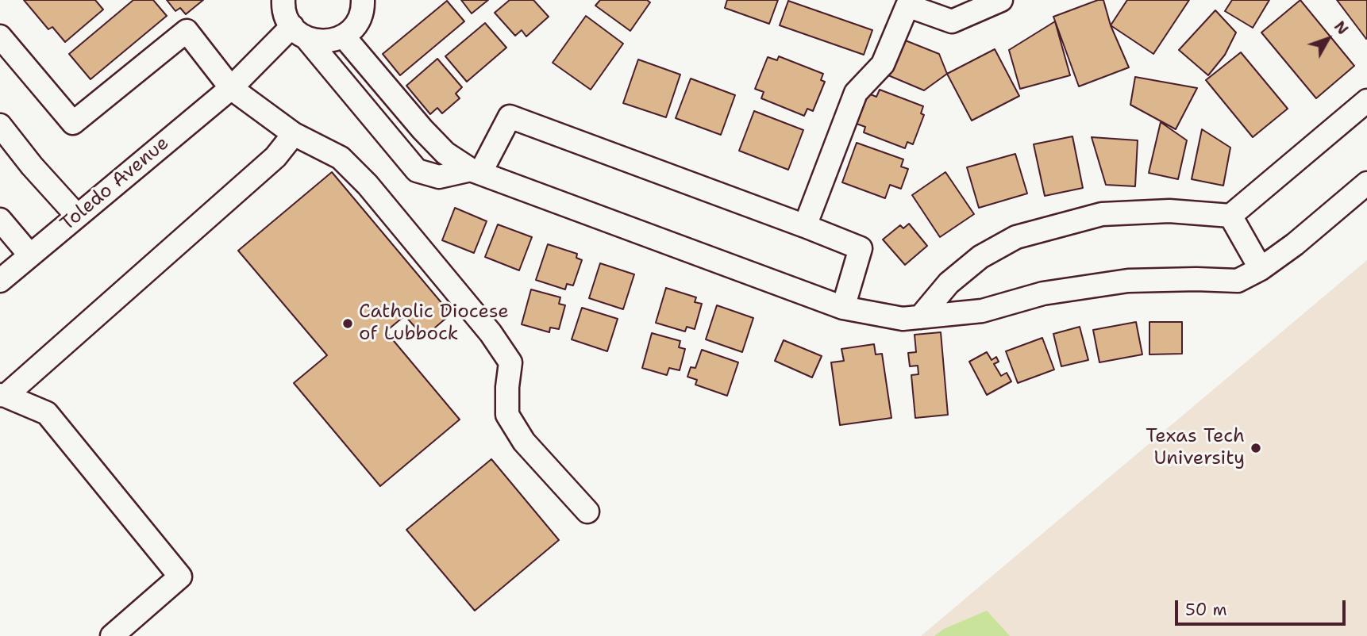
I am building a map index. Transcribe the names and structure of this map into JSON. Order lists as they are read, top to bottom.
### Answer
{
  "streets": {
    "street": ["Toledo Avenue"]
  },
  "places": ["Catholic Diocese of Lubbock", "Texas Tech University"],
  "scale_bar": "50 m",
  "north": "top right"
}
